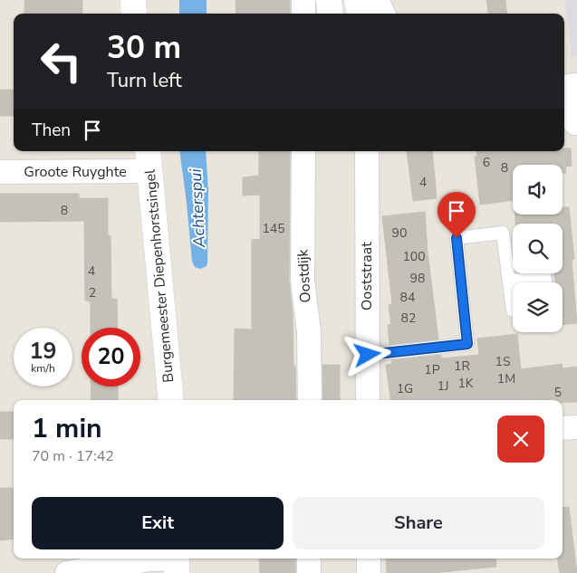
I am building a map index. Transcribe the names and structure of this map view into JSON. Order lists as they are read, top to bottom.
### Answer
{
  "streets": {
    "street": [
      "Groote Ruyghte",
      "Burgemeester Diepenhorstsingel",
      "Oostdijk",
      "Ooststraat"
    ]
  },
  "crossings": [
    ["Groote Ruyghte", "Burgemeester Diepenhorstsingel"]
  ],
  "water": ["Achterspui"],
  "house_numbers": [
    "6",
    "8",
    "4",
    "8",
    "145",
    "90",
    "100",
    "4",
    "98",
    "2",
    "84",
    "82",
    "1S",
    "1R",
    "1P",
    "1M",
    "1K",
    "1J",
    "1G",
    "5"
  ],
  "page": {
    "turn": ["30 m", "Turn left"],
    "then": "Then",
    "speed": "19 km/h",
    "limit": "20",
    "heading": ["1 min", "70 m · 17:42"],
    "buttons": ["Exit", "Share"]
  }
}
